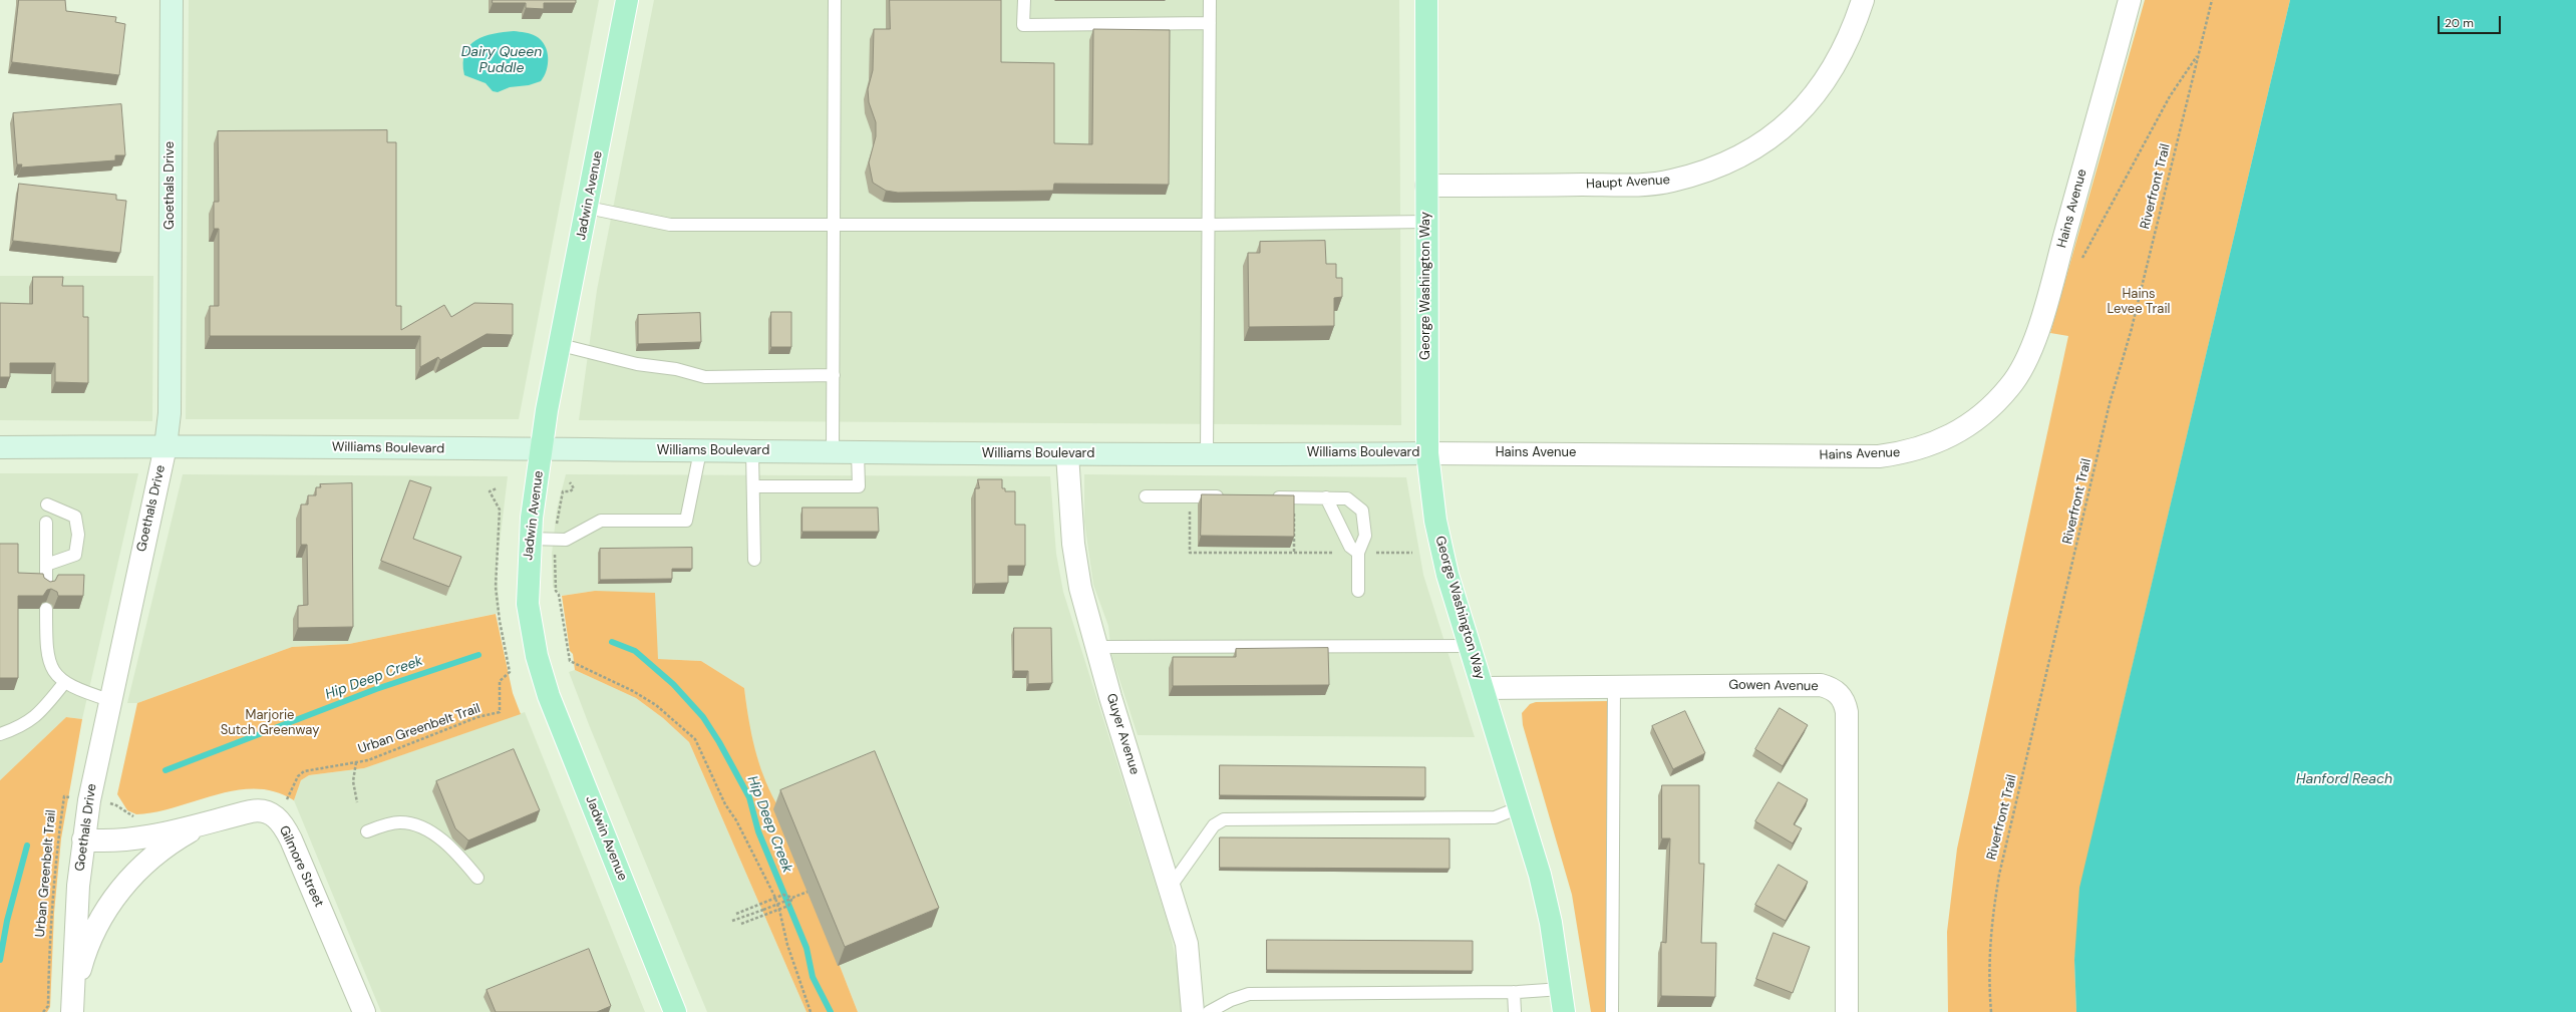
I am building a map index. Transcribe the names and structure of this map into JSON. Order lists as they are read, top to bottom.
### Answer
{
  "streets": {
    "main road": ["Jadwin Avenue", "George Washington Way"],
    "street": [
      "Haupt Avenue",
      "Goethals Drive",
      "Hains Avenue",
      "Williams Boulevard",
      "Gowen Avenue",
      "Guyer Avenue",
      "Gilmore Street"
    ],
    "path": ["Riverfront Trail", "Urban Greenbelt Trail"]
  },
  "crossings": [
    ["Haupt Avenue", "George Washington Way"],
    ["Goethals Drive", "Williams Boulevard"],
    ["Goethals Drive", "Urban Greenbelt Trail"],
    ["Goethals Drive", "Gilmore Street"],
    ["Jadwin Avenue", "Williams Boulevard"],
    ["Hains Avenue", "George Washington Way"],
    ["Hains Avenue", "Williams Boulevard"],
    ["George Washington Way", "Williams Boulevard"],
    ["George Washington Way", "Gowen Avenue"],
    ["Williams Boulevard", "Guyer Avenue"]
  ],
  "water": ["Dairy Queen Puddle", "Hip Deep Creek", "Hanford Reach"],
  "parks": ["Hains Levee Trail", "Marjorie Sutch Greenway"],
  "scale_bar": "20 m"
}
